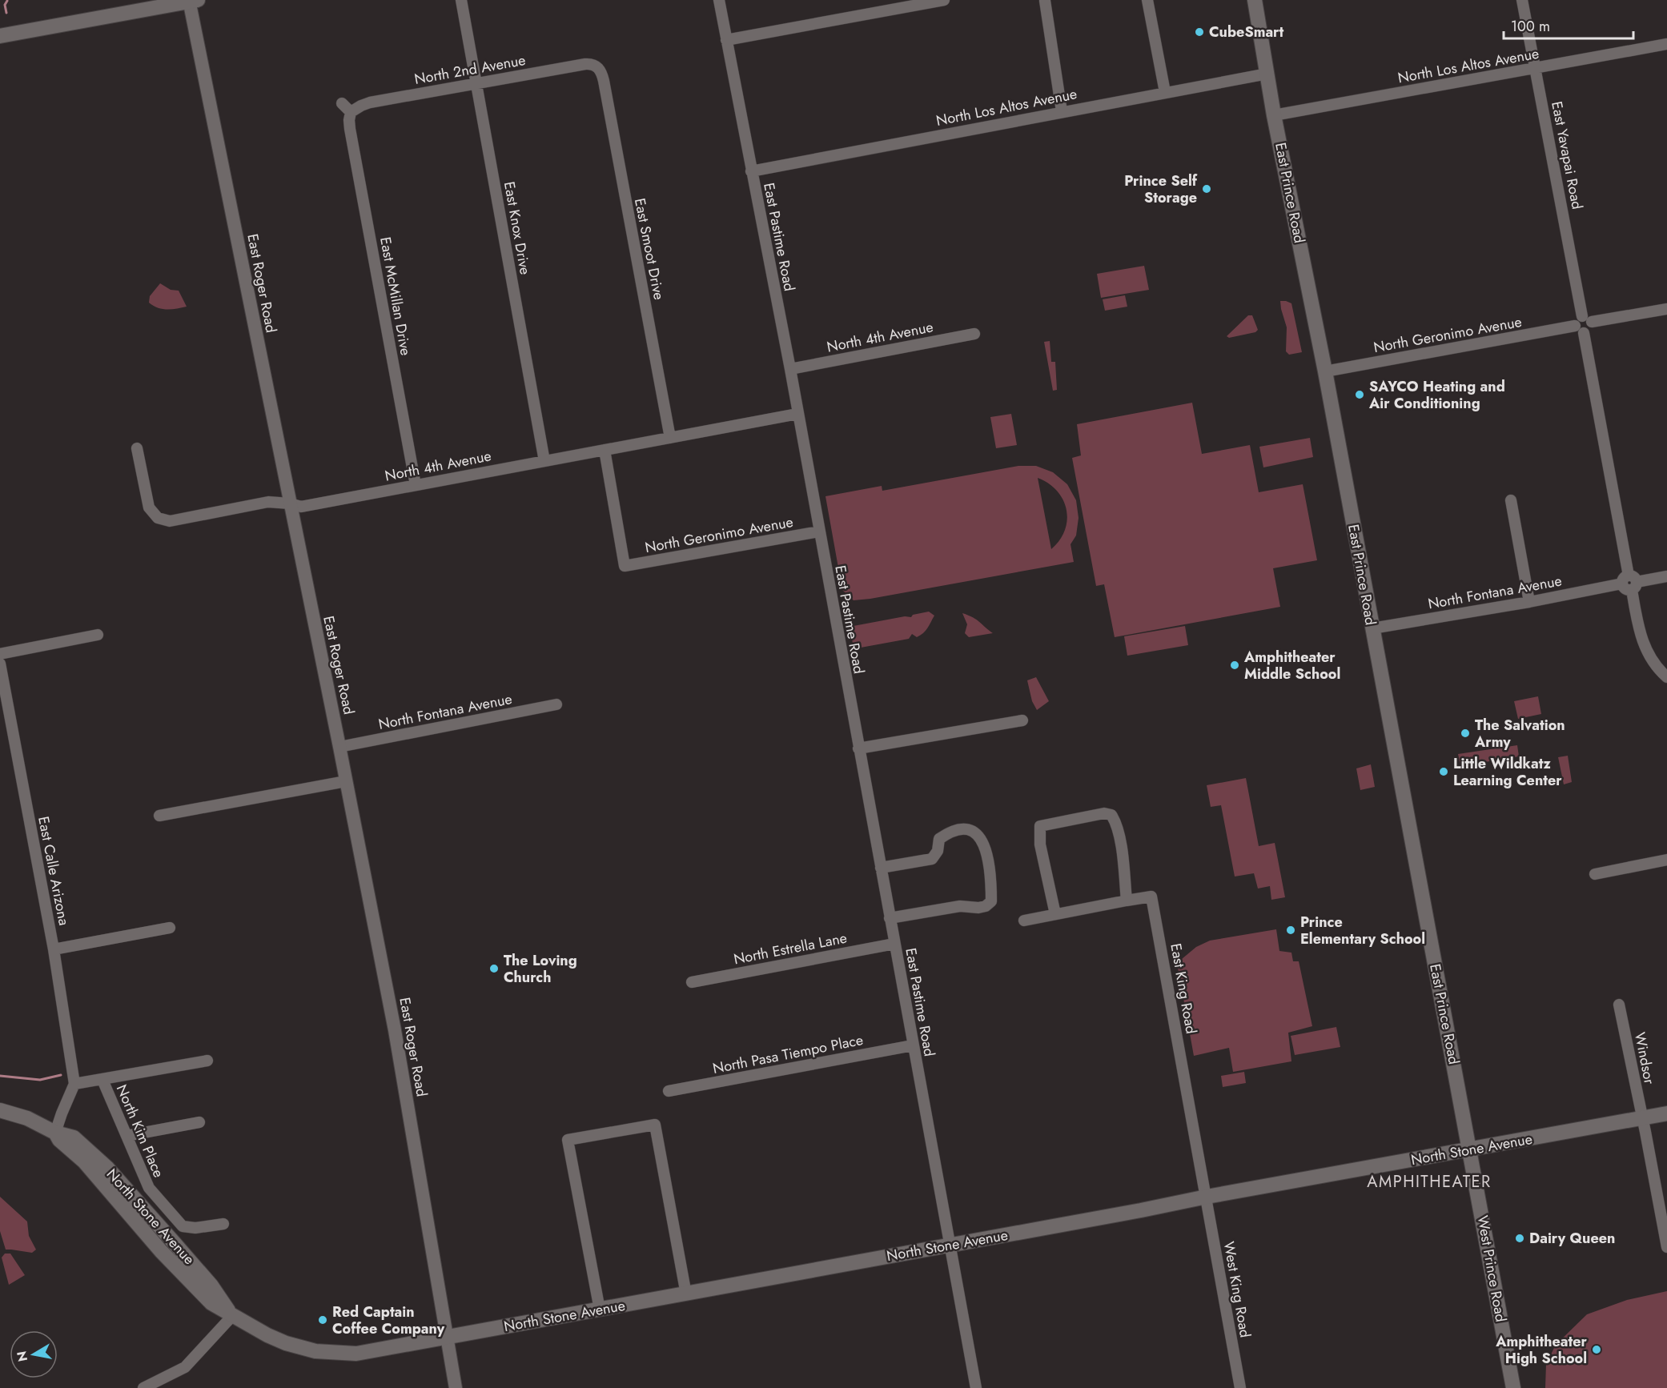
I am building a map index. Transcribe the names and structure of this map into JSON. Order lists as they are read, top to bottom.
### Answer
{
  "streets": {
    "main road": ["East Prince Road", "North Stone Avenue", "West Prince Road"],
    "street": [
      "North Los Altos Avenue",
      "North 2nd Avenue",
      "East Yavapai Road",
      "East Knox Drive",
      "East Pastime Road",
      "East Smoot Drive",
      "East Roger Road",
      "East McMillan Drive",
      "North Geronimo Avenue",
      "North 4th Avenue",
      "North Fontana Avenue",
      "East Calle Arizona",
      "North Estrella Lane",
      "East King Road",
      "North Pasa Tiempo Place",
      "Windsor",
      "North Kim Place",
      "West King Road"
    ]
  },
  "crossings": [
    ["North Los Altos Avenue", "East Yavapai Road"],
    ["North Los Altos Avenue", "East Prince Road"],
    ["North Los Altos Avenue", "East Pastime Road"],
    ["North 2nd Avenue", "East Knox Drive"],
    ["North 2nd Avenue", "East Smoot Drive"],
    ["North 2nd Avenue", "East McMillan Drive"],
    ["East Prince Road", "North Geronimo Avenue"],
    ["East Prince Road", "North Fontana Avenue"],
    ["East Prince Road", "North Stone Avenue"],
    ["East Prince Road", "West Prince Road"],
    ["East Knox Drive", "North 4th Avenue"],
    ["East Pastime Road", "North Geronimo Avenue"],
    ["East Pastime Road", "North 4th Avenue"],
    ["East Pastime Road", "North Estrella Lane"],
    ["East Pastime Road", "North Pasa Tiempo Place"],
    ["East Pastime Road", "North Stone Avenue"],
    ["East Smoot Drive", "North 4th Avenue"],
    ["East Roger Road", "North 4th Avenue"],
    ["East Roger Road", "North Fontana Avenue"],
    ["East Roger Road", "North Stone Avenue"],
    ["East McMillan Drive", "North 4th Avenue"],
    ["North Geronimo Avenue", "North 4th Avenue"],
    ["East King Road", "North Stone Avenue"],
    ["East King Road", "West King Road"],
    ["Windsor", "North Stone Avenue"],
    ["North Stone Avenue", "West Prince Road"],
    ["North Stone Avenue", "West King Road"]
  ],
  "districts": ["AMPHITHEATER"],
  "places": [
    "CubeSmart",
    "Prince Self Storage",
    "SAYCO Heating and Air Conditioning",
    "Amphitheater Middle School",
    "The Salvation Army",
    "Little Wildkatz Learning Center",
    "Prince Elementary School",
    "The Loving Church",
    "Dairy Queen",
    "Red Captain Coffee Company",
    "Amphitheater High School"
  ],
  "scale_bar": "100 m",
  "north": "left"
}
